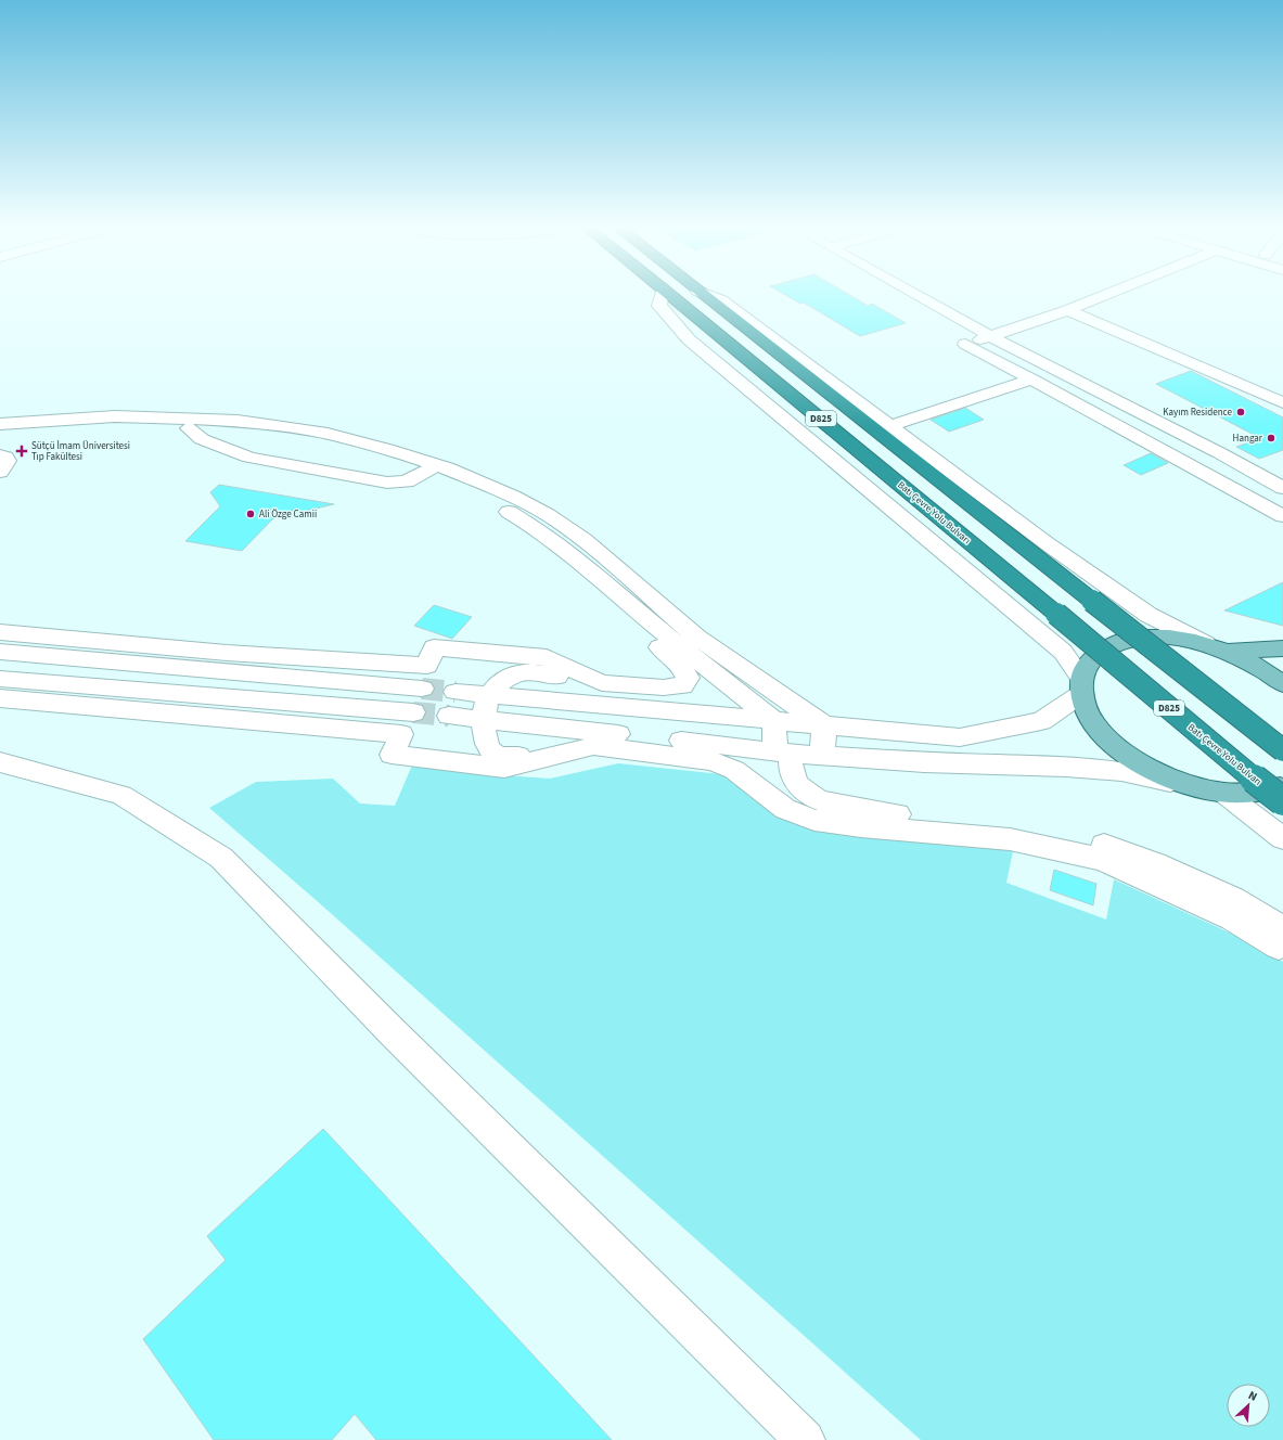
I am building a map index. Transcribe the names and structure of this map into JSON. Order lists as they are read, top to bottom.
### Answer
{
  "streets": {
    "highway": ["D825", "Batı Çevre Yolu Bulvarı"]
  },
  "places": {
    "other": ["Kayım Residence", "Hangar", "Ali Özge Camii"],
    "health": ["Sütçü İmam Üniversitesi Tıp Fakültesi"]
  },
  "north": "top right"
}
